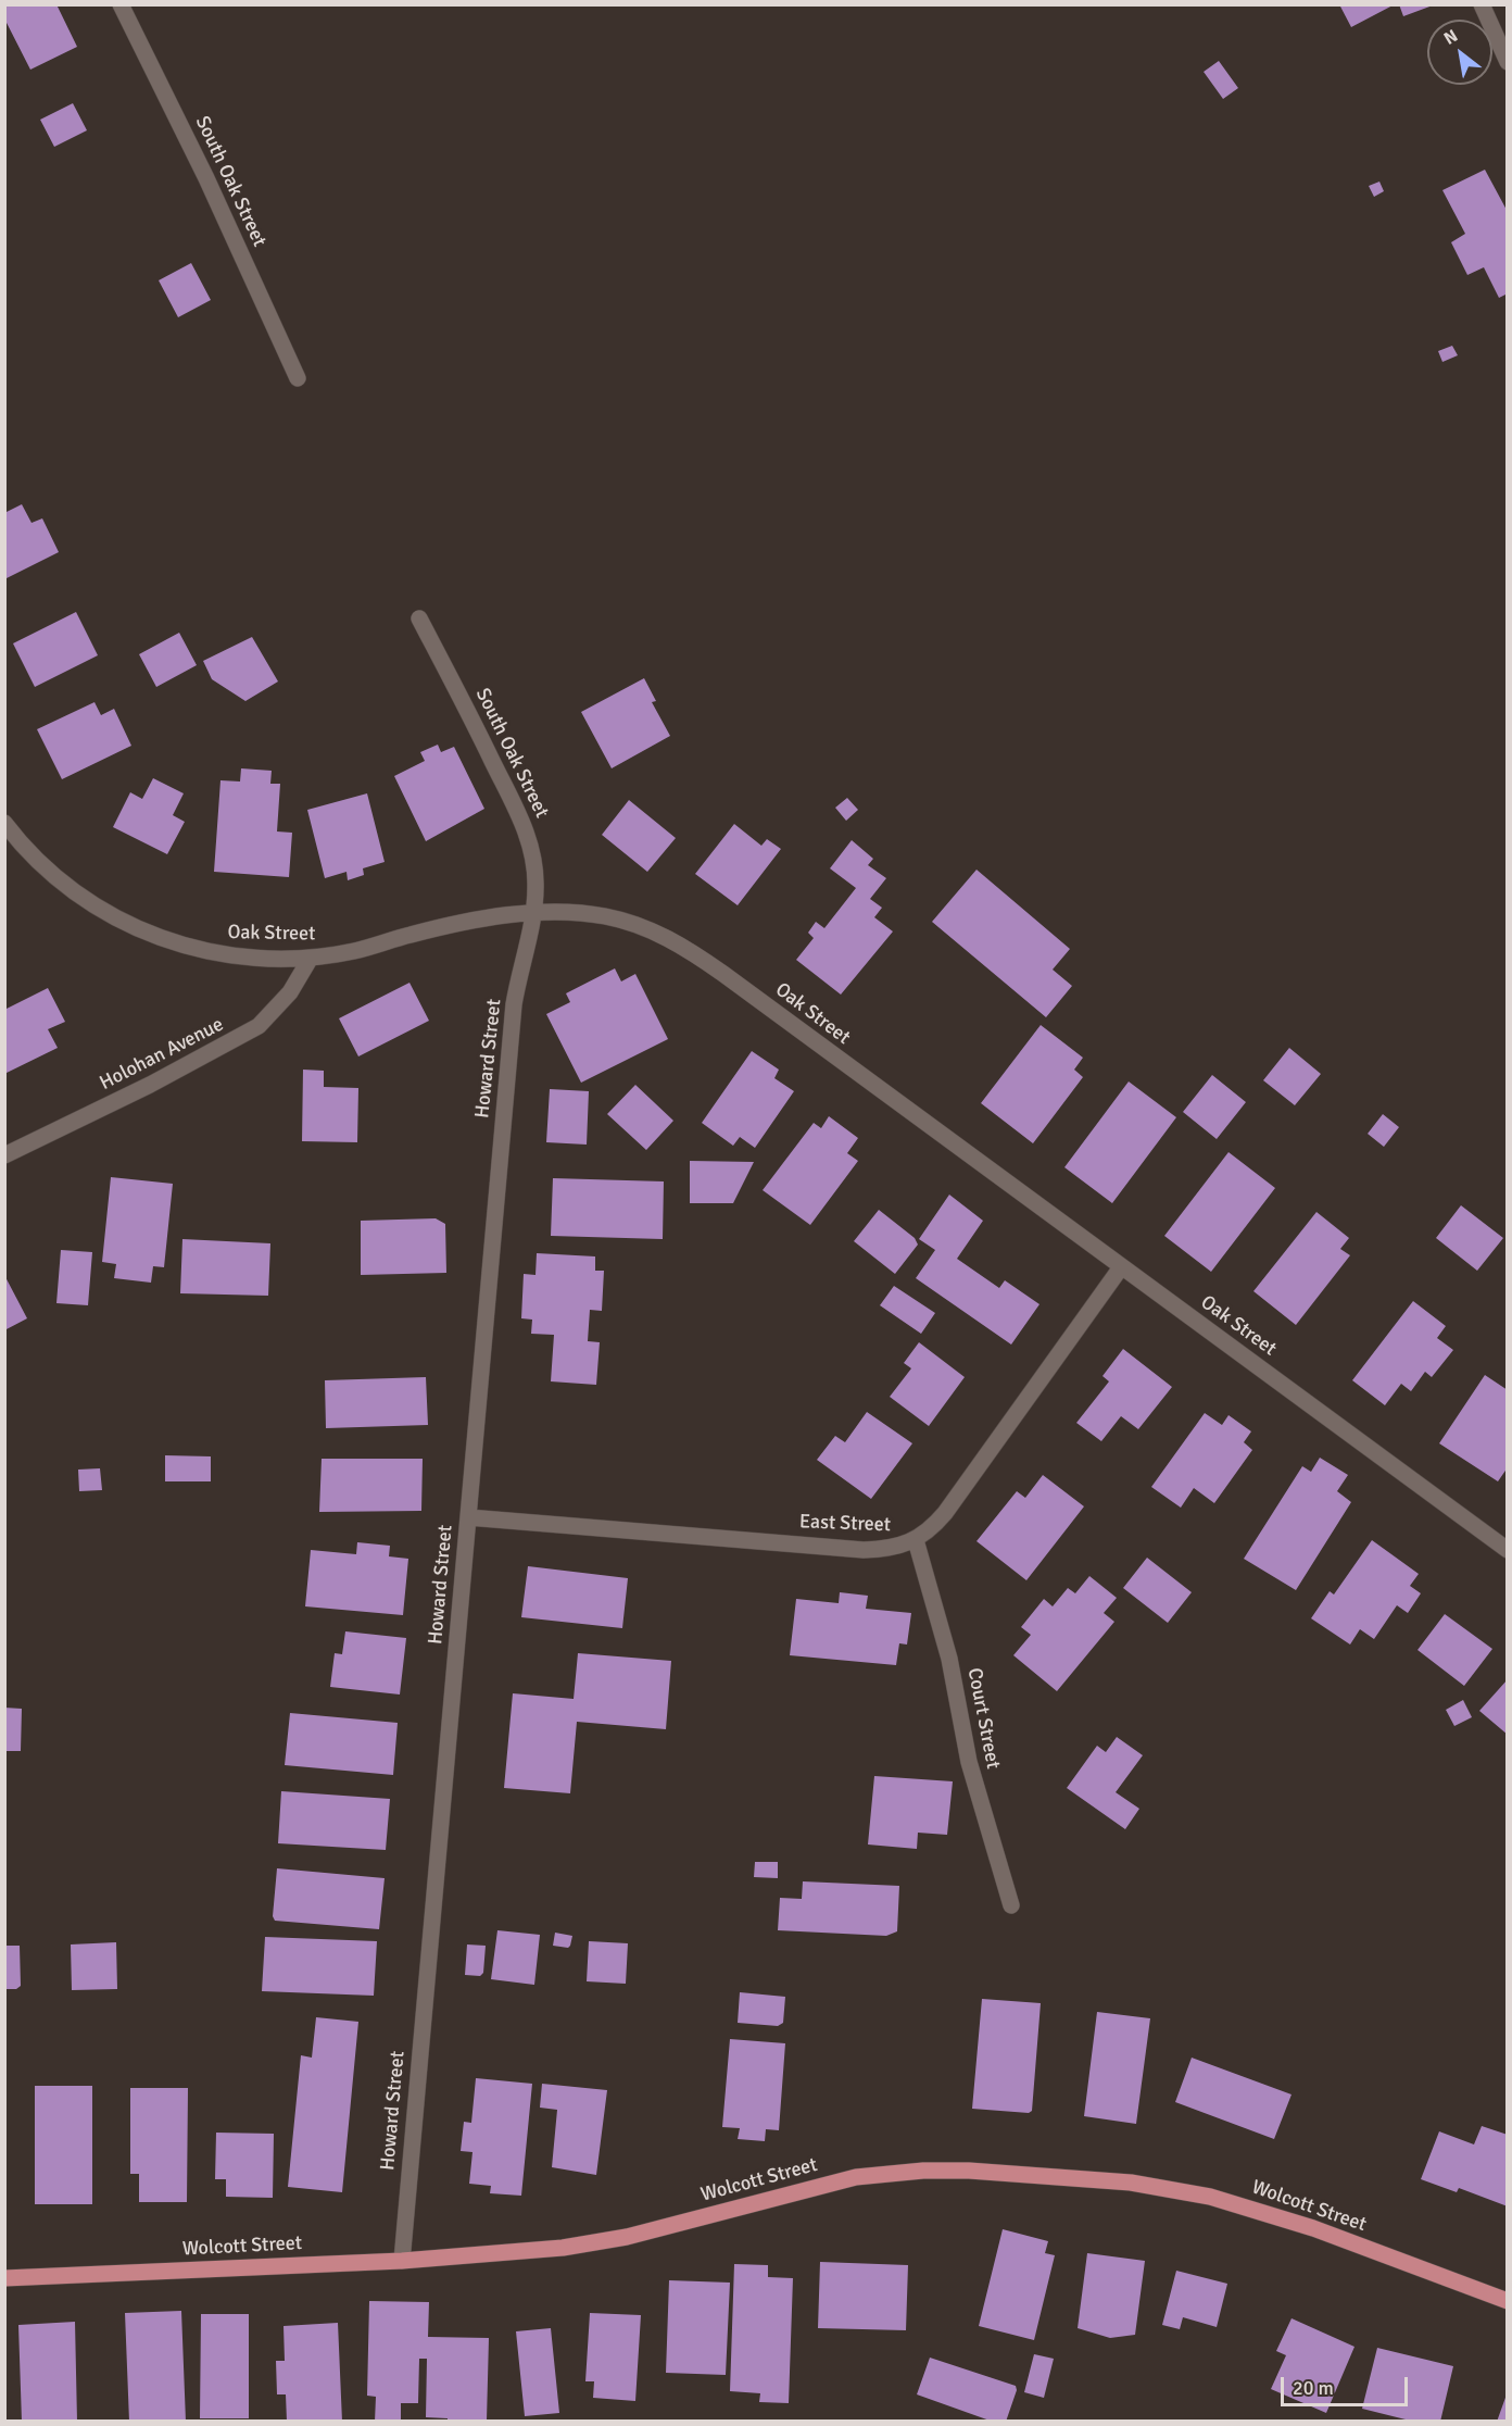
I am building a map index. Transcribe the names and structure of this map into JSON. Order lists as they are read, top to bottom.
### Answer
{
  "streets": {
    "main road": ["Wolcott Street"],
    "street": [
      "South Oak Street",
      "Oak Street",
      "Holohan Avenue",
      "Howard Street",
      "East Street",
      "Court Street"
    ]
  },
  "crossings": [
    ["South Oak Street", "Oak Street"],
    ["South Oak Street", "Howard Street"],
    ["Oak Street", "Holohan Avenue"],
    ["Oak Street", "Howard Street"],
    ["Oak Street", "East Street"],
    ["Howard Street", "East Street"],
    ["Howard Street", "Wolcott Street"],
    ["East Street", "Court Street"]
  ],
  "scale_bar": "20 m",
  "north": "top left"
}
